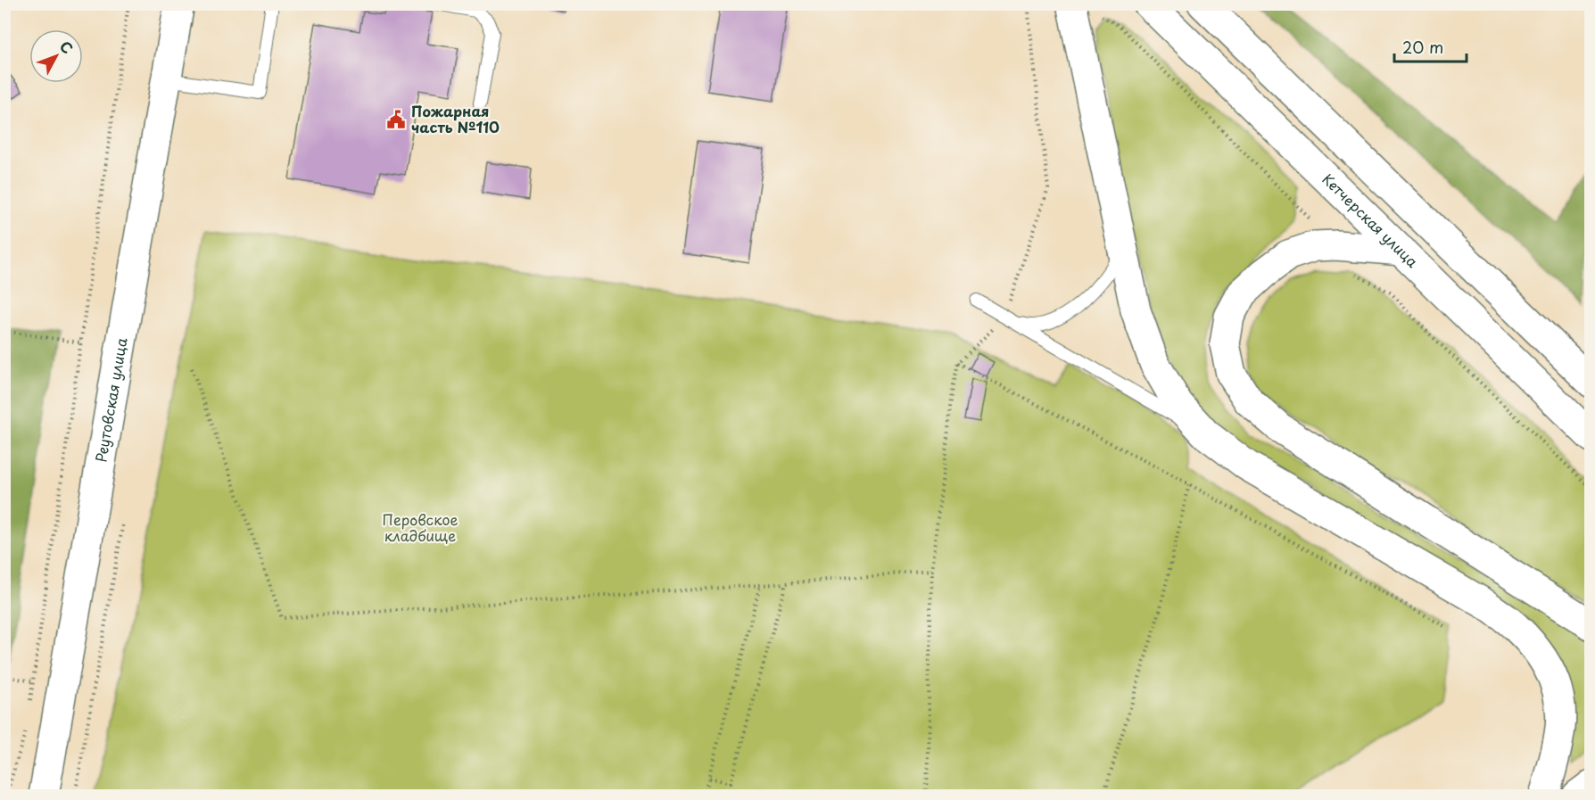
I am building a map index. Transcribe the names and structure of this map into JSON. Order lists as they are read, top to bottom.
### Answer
{
  "streets": {
    "main road": ["Кетчерская улица", "Реутовская улица"]
  },
  "parks": ["Перовское кладбище"],
  "places": {
    "public building": ["Пожарная часть №110"]
  },
  "scale_bar": "20 m",
  "north": "top right"
}
